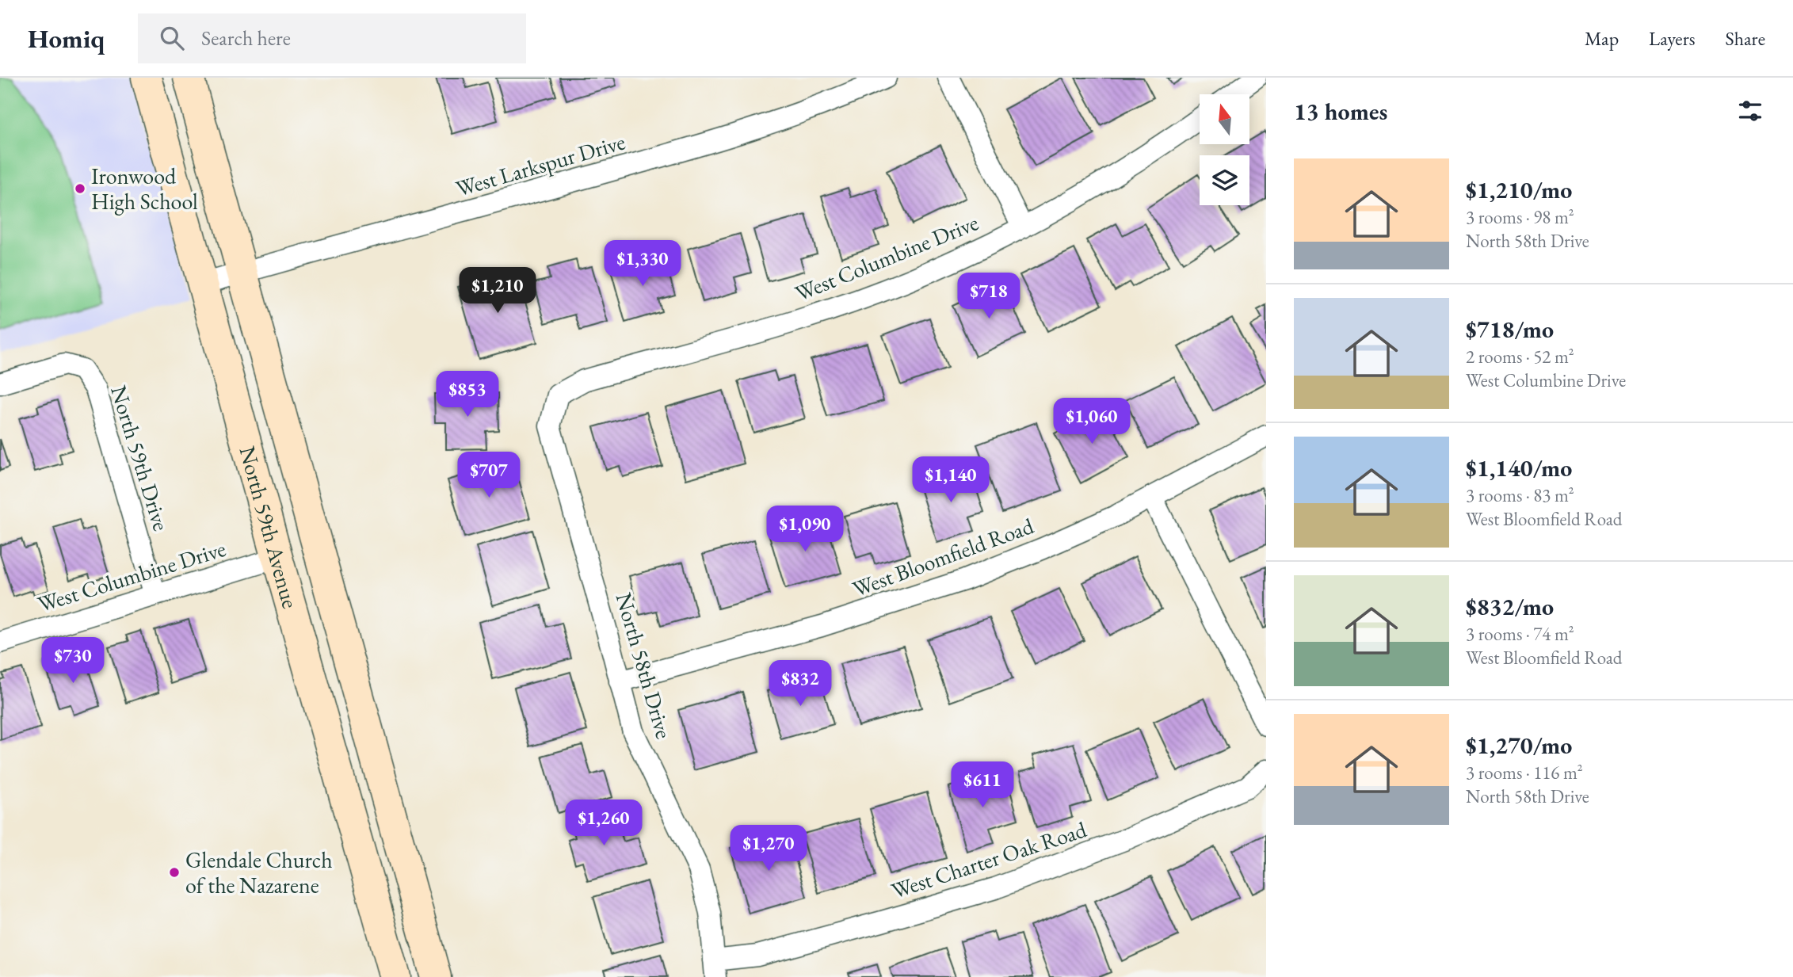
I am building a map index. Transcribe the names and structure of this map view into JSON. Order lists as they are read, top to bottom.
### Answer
{
  "streets": {
    "main road": ["North 59th Avenue"],
    "street": [
      "West Larkspur Drive",
      "West Columbine Drive",
      "North 59th Drive",
      "West Bloomfield Road",
      "North 58th Drive",
      "West Charter Oak Road"
    ]
  },
  "crossings": [
    ["West Larkspur Drive", "North 59th Avenue"],
    ["West Columbine Drive", "North 59th Drive"],
    ["West Columbine Drive", "North 59th Avenue"],
    ["West Columbine Drive", "North 58th Drive"],
    ["West Bloomfield Road", "North 58th Drive"],
    ["North 58th Drive", "West Charter Oak Road"]
  ],
  "places": ["Ironwood High School", "Glendale Church of the Nazarene"],
  "north": "top",
  "page": {
    "header": "Homiq",
    "search": "Search here",
    "nav": ["Map", "Layers", "Share"],
    "heading": "13 homes",
    "list": [
      {
        "name": "$1,210/mo",
        "note": "3 rooms · 98 m² · North 58th Drive"
      },
      {
        "name": "$718/mo",
        "note": "2 rooms · 52 m² · West Columbine Drive"
      },
      {
        "name": "$1,140/mo",
        "note": "3 rooms · 83 m² · West Bloomfield Road"
      },
      {
        "name": "$832/mo",
        "note": "3 rooms · 74 m² · West Bloomfield Road"
      },
      {
        "name": "$1,270/mo",
        "note": "3 rooms · 116 m² · North 58th Drive"
      }
    ],
    "price": [
      "$1,330",
      "$1,210",
      "$718",
      "$853",
      "$1,060",
      "$707",
      "$1,140",
      "$1,090",
      "$730",
      "$832",
      "$611",
      "$1,260",
      "$1,270"
    ]
  }
}
